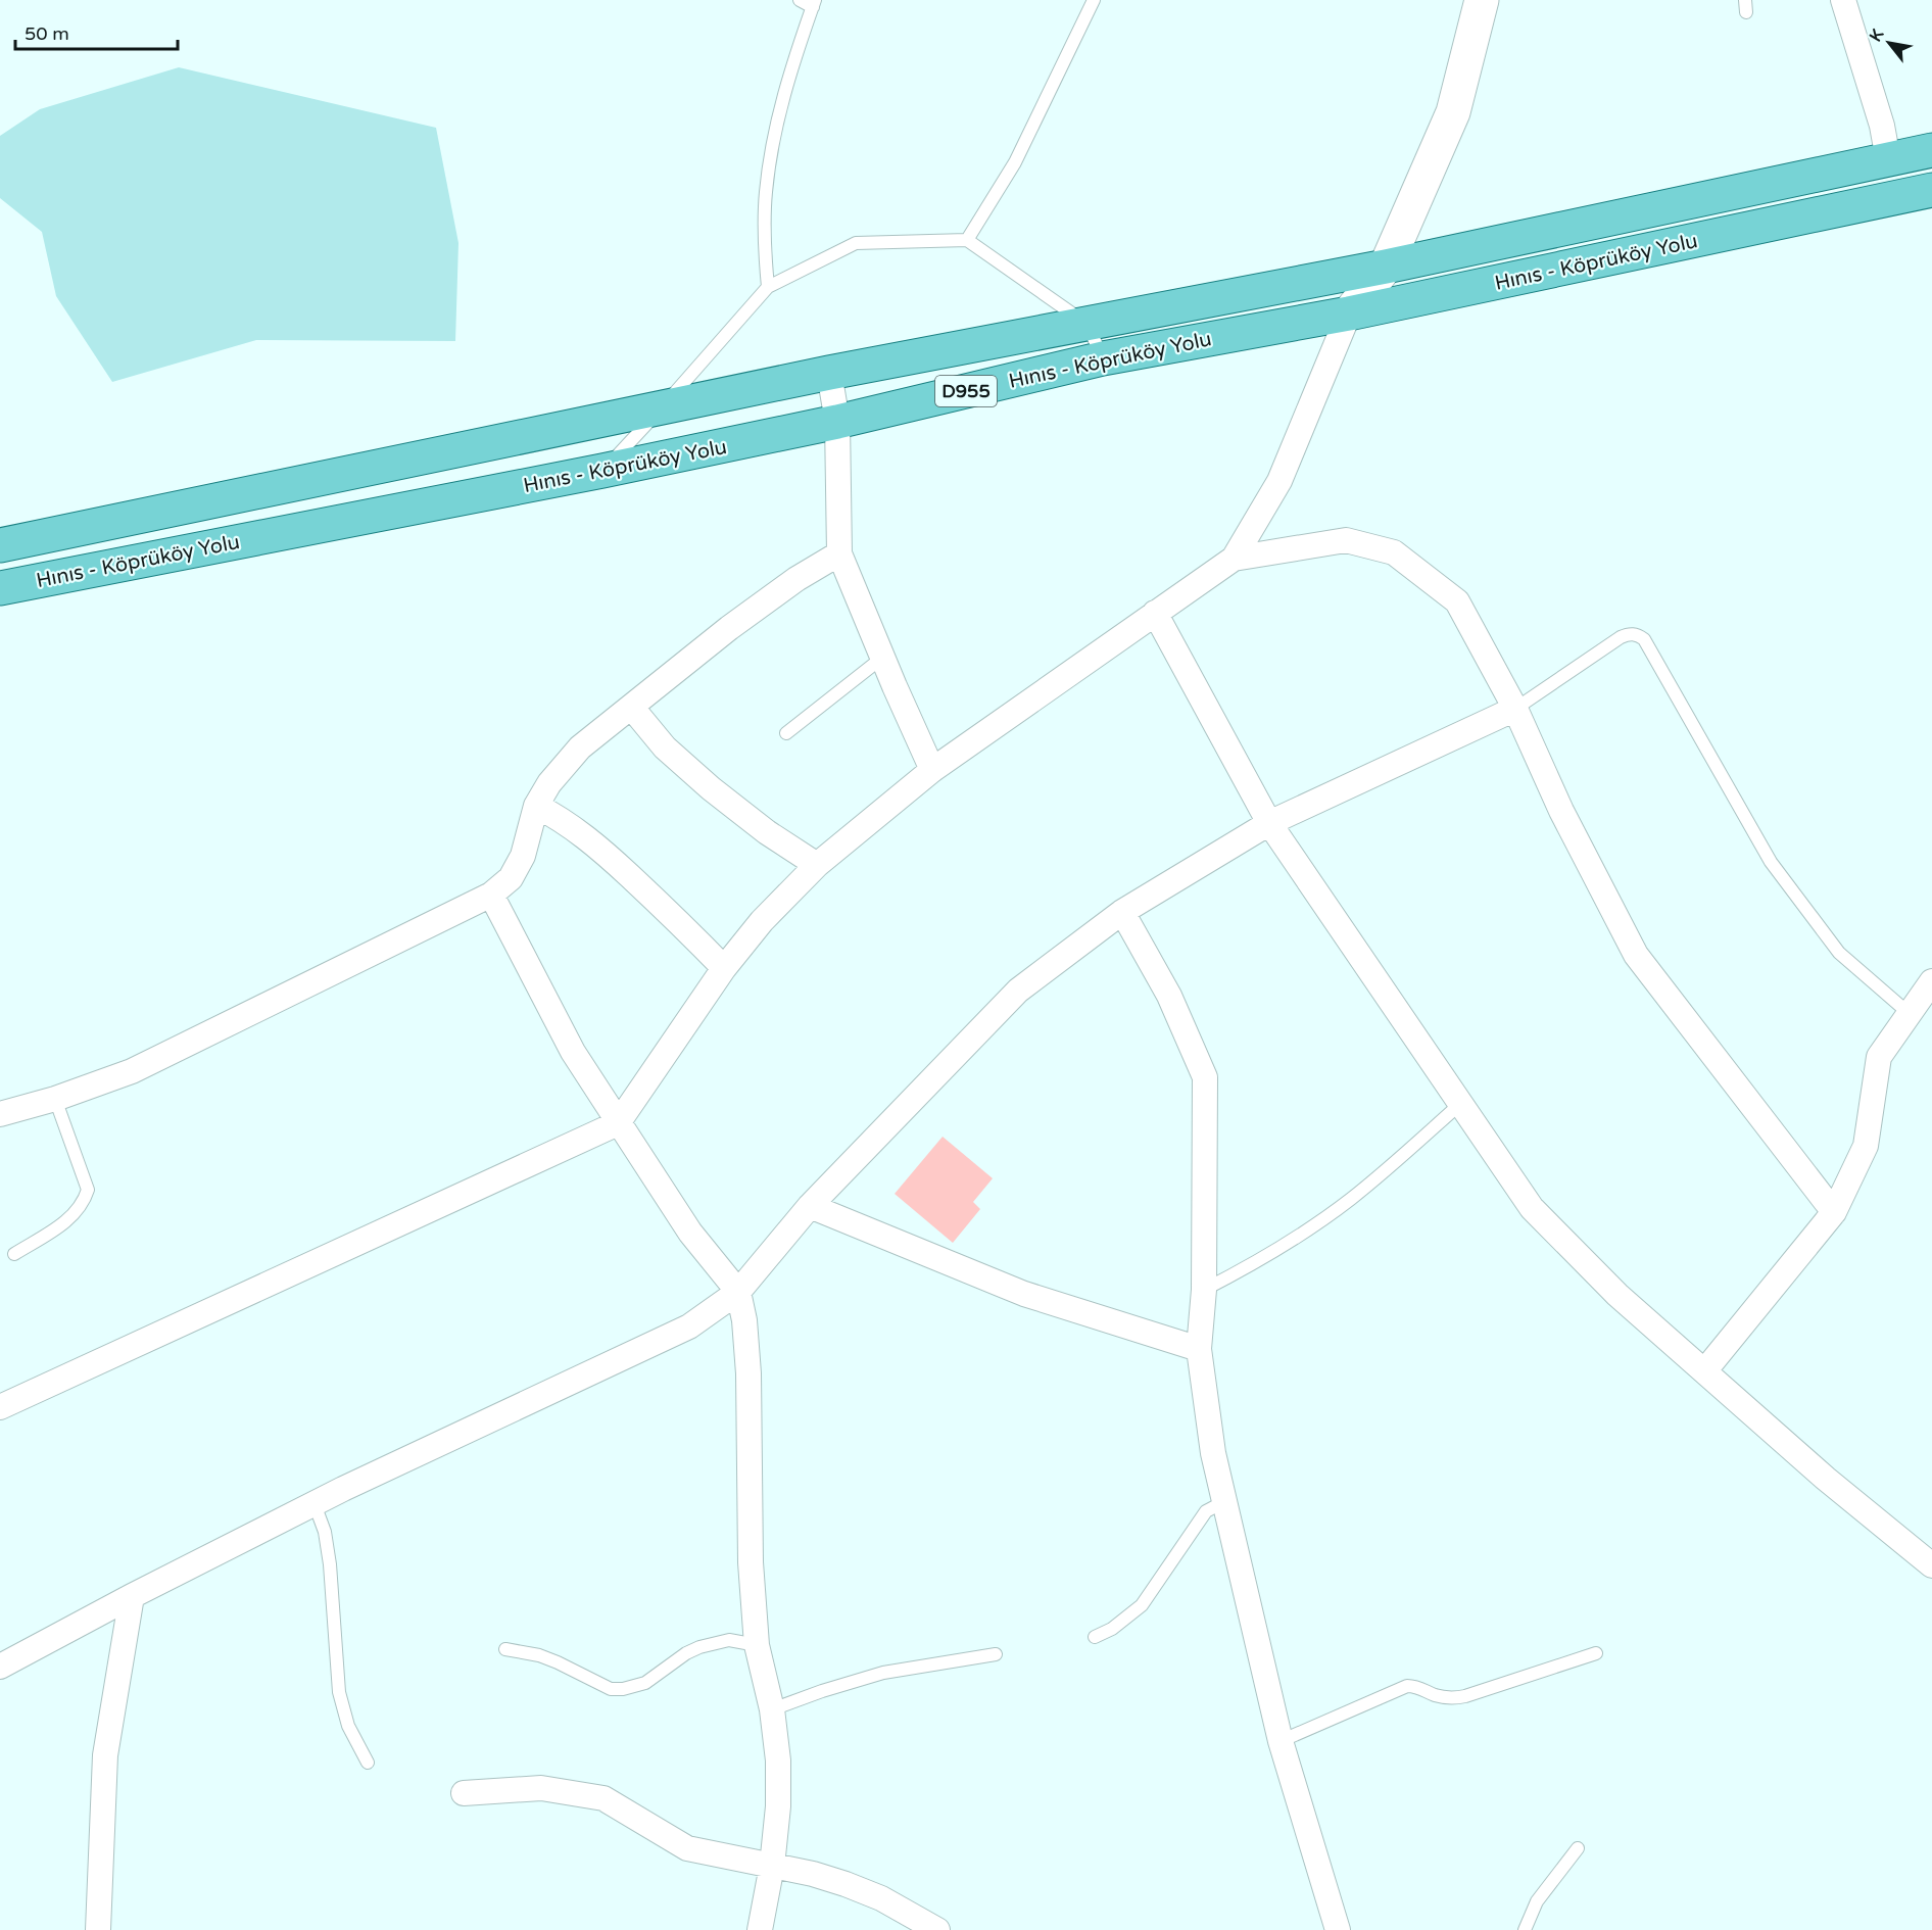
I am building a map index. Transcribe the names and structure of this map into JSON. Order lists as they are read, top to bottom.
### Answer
{
  "streets": {
    "main road": ["Hınıs - Köprüköy Yolu", "D955"]
  },
  "scale_bar": "50 m",
  "north": "top left"
}
